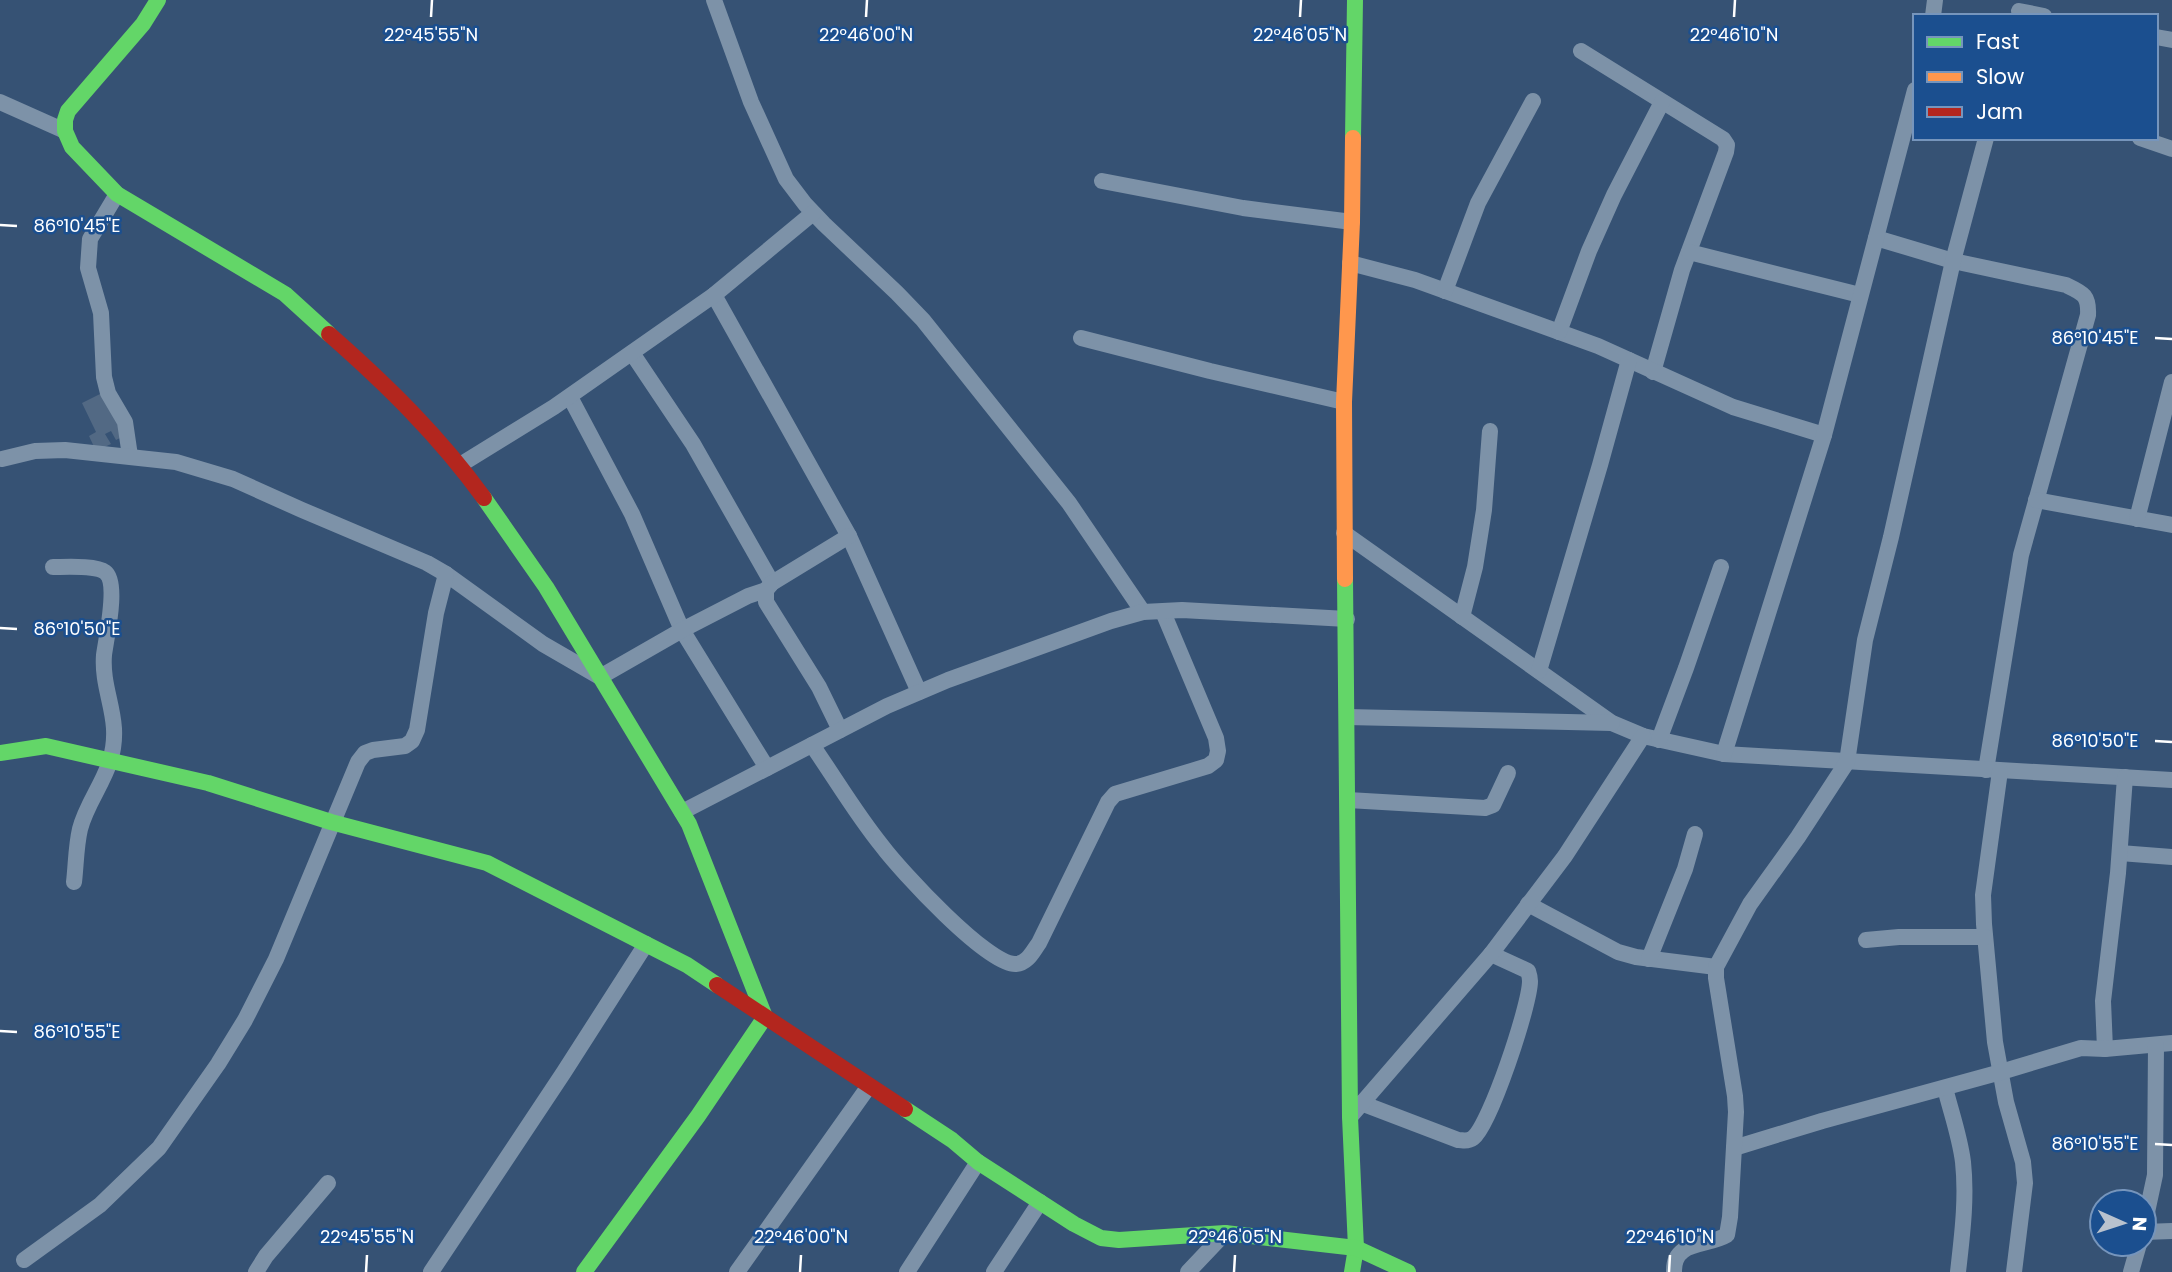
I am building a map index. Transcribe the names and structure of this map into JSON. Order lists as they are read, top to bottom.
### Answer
{
  "legend": ["Fast", "Slow", "Jam"],
  "north": "right",
  "coordinates": [
    "22°45'55\"N",
    "22°46'00\"N",
    "22°46'05\"N",
    "22°46'10\"N",
    "86°10'45\"E",
    "86°10'50\"E",
    "86°10'55\"E"
  ]
}
